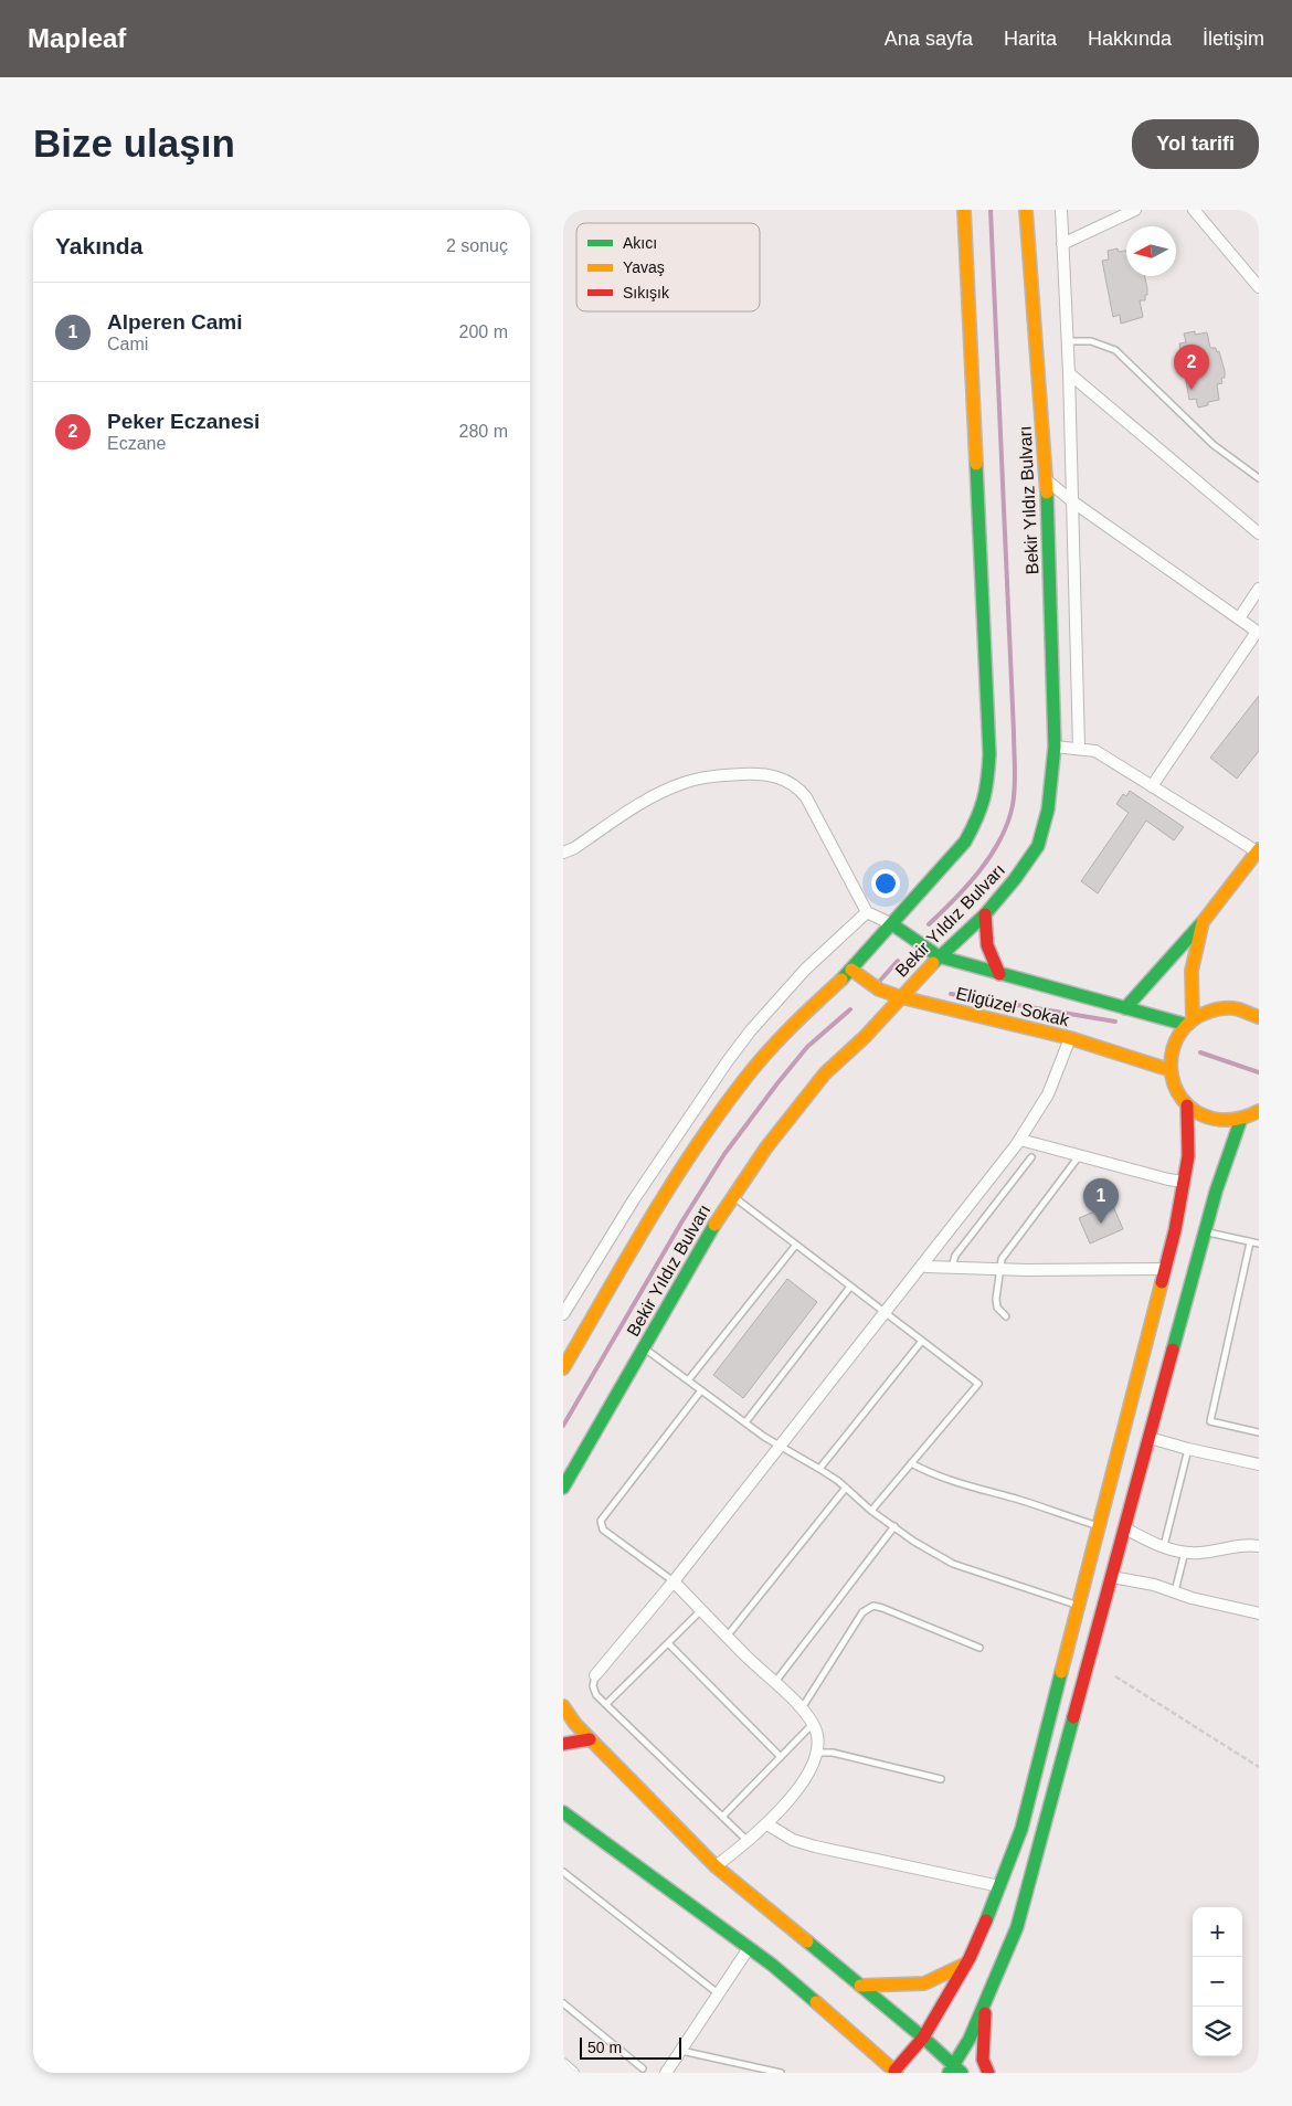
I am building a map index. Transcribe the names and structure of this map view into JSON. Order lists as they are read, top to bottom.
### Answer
{
  "streets": {
    "main road": ["Bekir Yıldız Bulvarı", "Eligüzel Sokak"]
  },
  "crossings": [
    ["Bekir Yıldız Bulvarı", "Eligüzel Sokak"]
  ],
  "legend": ["Akıcı", "Yavaş", "Sıkışık"],
  "scale_bar": "50 m",
  "north": "left",
  "page": {
    "header": "Mapleaf",
    "nav": [
      "Ana sayfa",
      "Harita",
      "Hakkında",
      "İletişim"
    ],
    "buttons": "Yol tarifi",
    "title": "Bize ulaşın",
    "heading": ["Yakında", "2 sonuç"],
    "list": [
      {
        "mark": "1",
        "name": "Alperen Cami",
        "note": "Cami",
        "value": "200 m"
      },
      {
        "mark": "2",
        "name": "Peker Eczanesi",
        "note": "Eczane",
        "value": "280 m"
      }
    ],
    "pins": ["2", "1"],
    "map_buttons": ["+", "−"],
    "scale": "50 m"
  }
}
